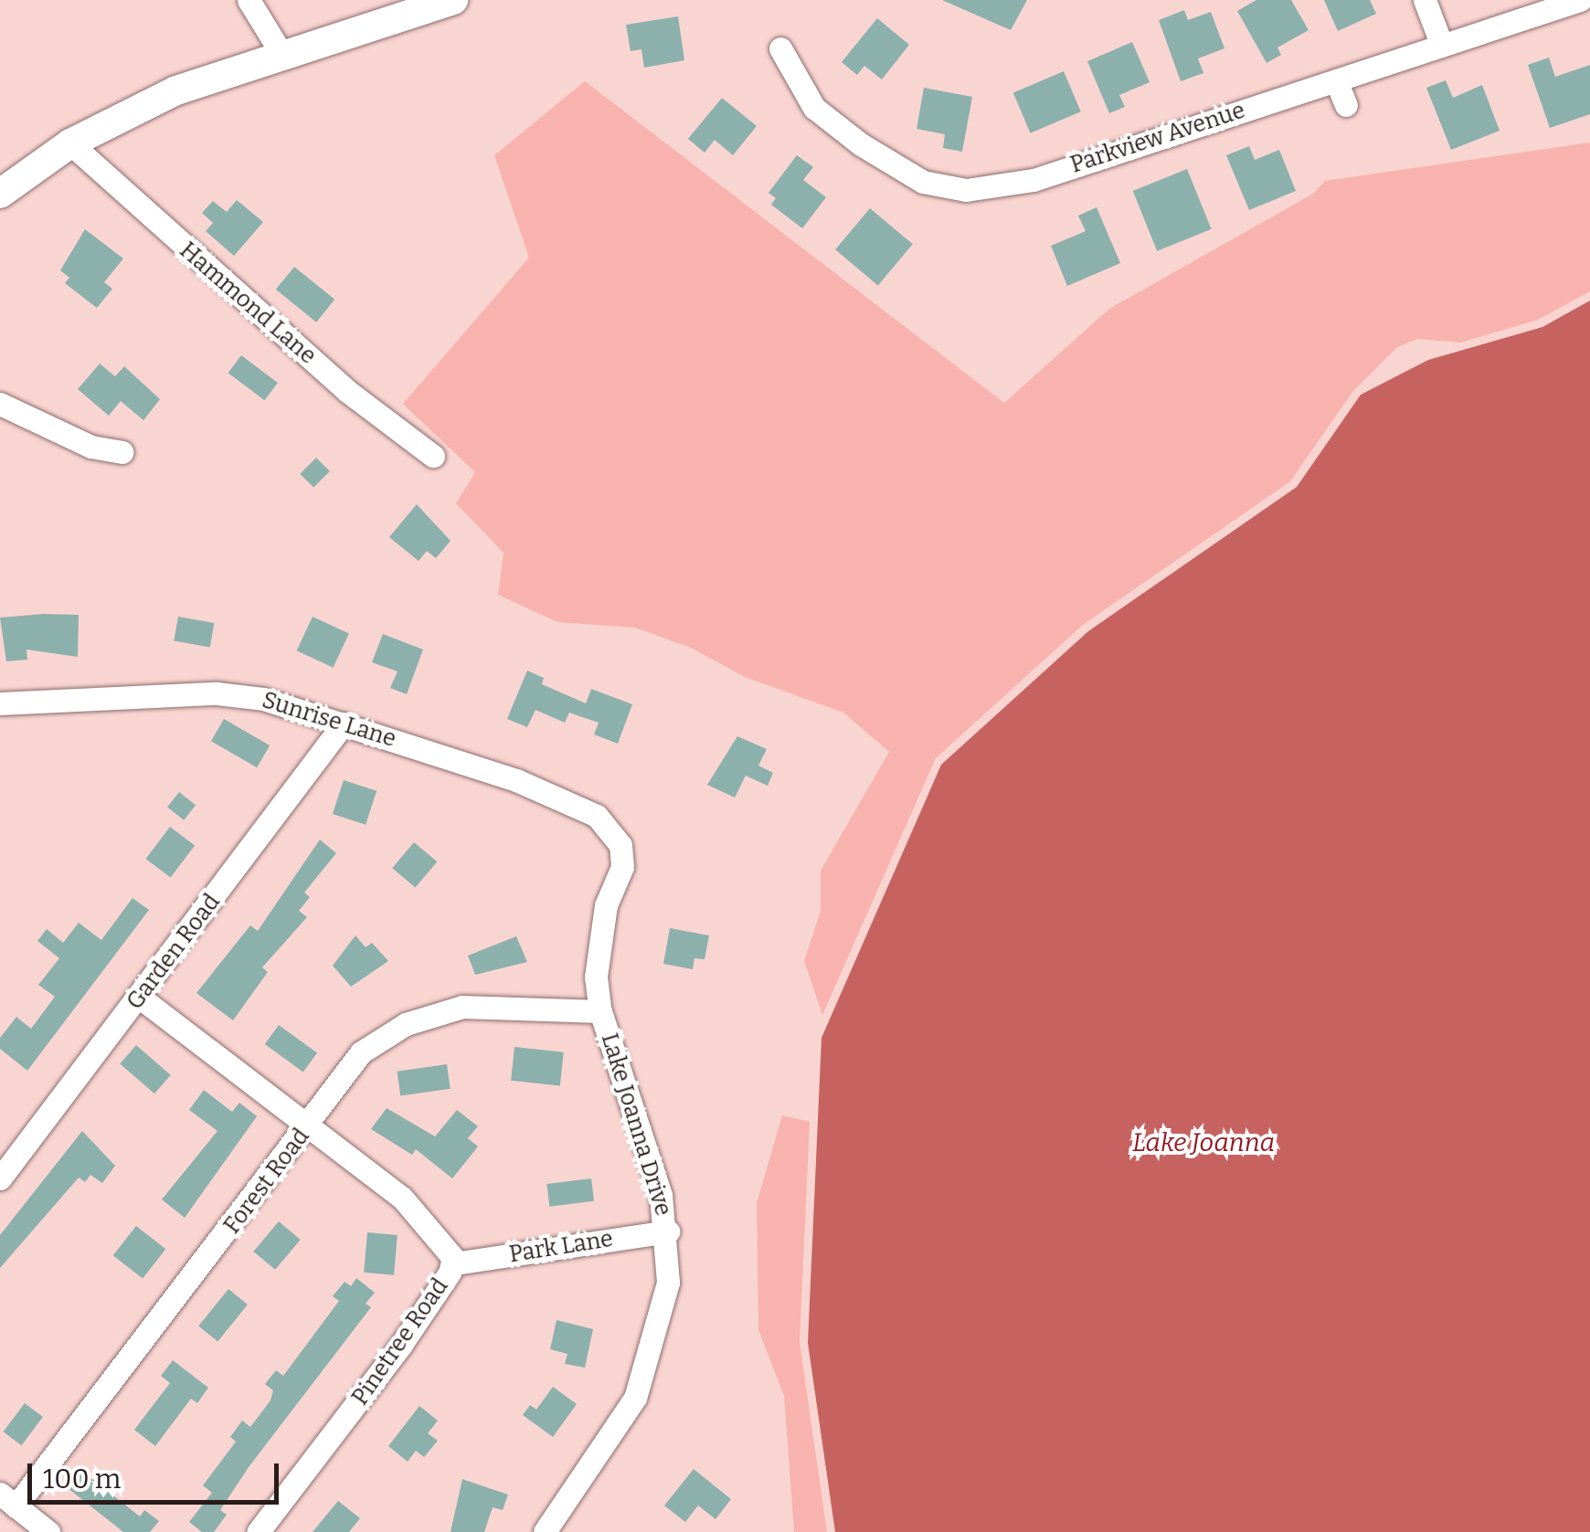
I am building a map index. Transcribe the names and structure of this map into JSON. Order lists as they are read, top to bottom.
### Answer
{
  "streets": {
    "street": [
      "Parkview Avenue",
      "Hammond Lane",
      "Sunrise Lane",
      "Garden Road",
      "Lake Joanna Drive",
      "Forest Road",
      "Park Lane",
      "Pinetree Road"
    ]
  },
  "crossings": [
    ["Sunrise Lane", "Garden Road"],
    ["Sunrise Lane", "Lake Joanna Drive"],
    ["Garden Road", "Pinetree Road"],
    ["Lake Joanna Drive", "Forest Road"],
    ["Lake Joanna Drive", "Park Lane"],
    ["Forest Road", "Pinetree Road"],
    ["Park Lane", "Pinetree Road"]
  ],
  "water": ["Lake Joanna"],
  "scale_bar": "100 m"
}
